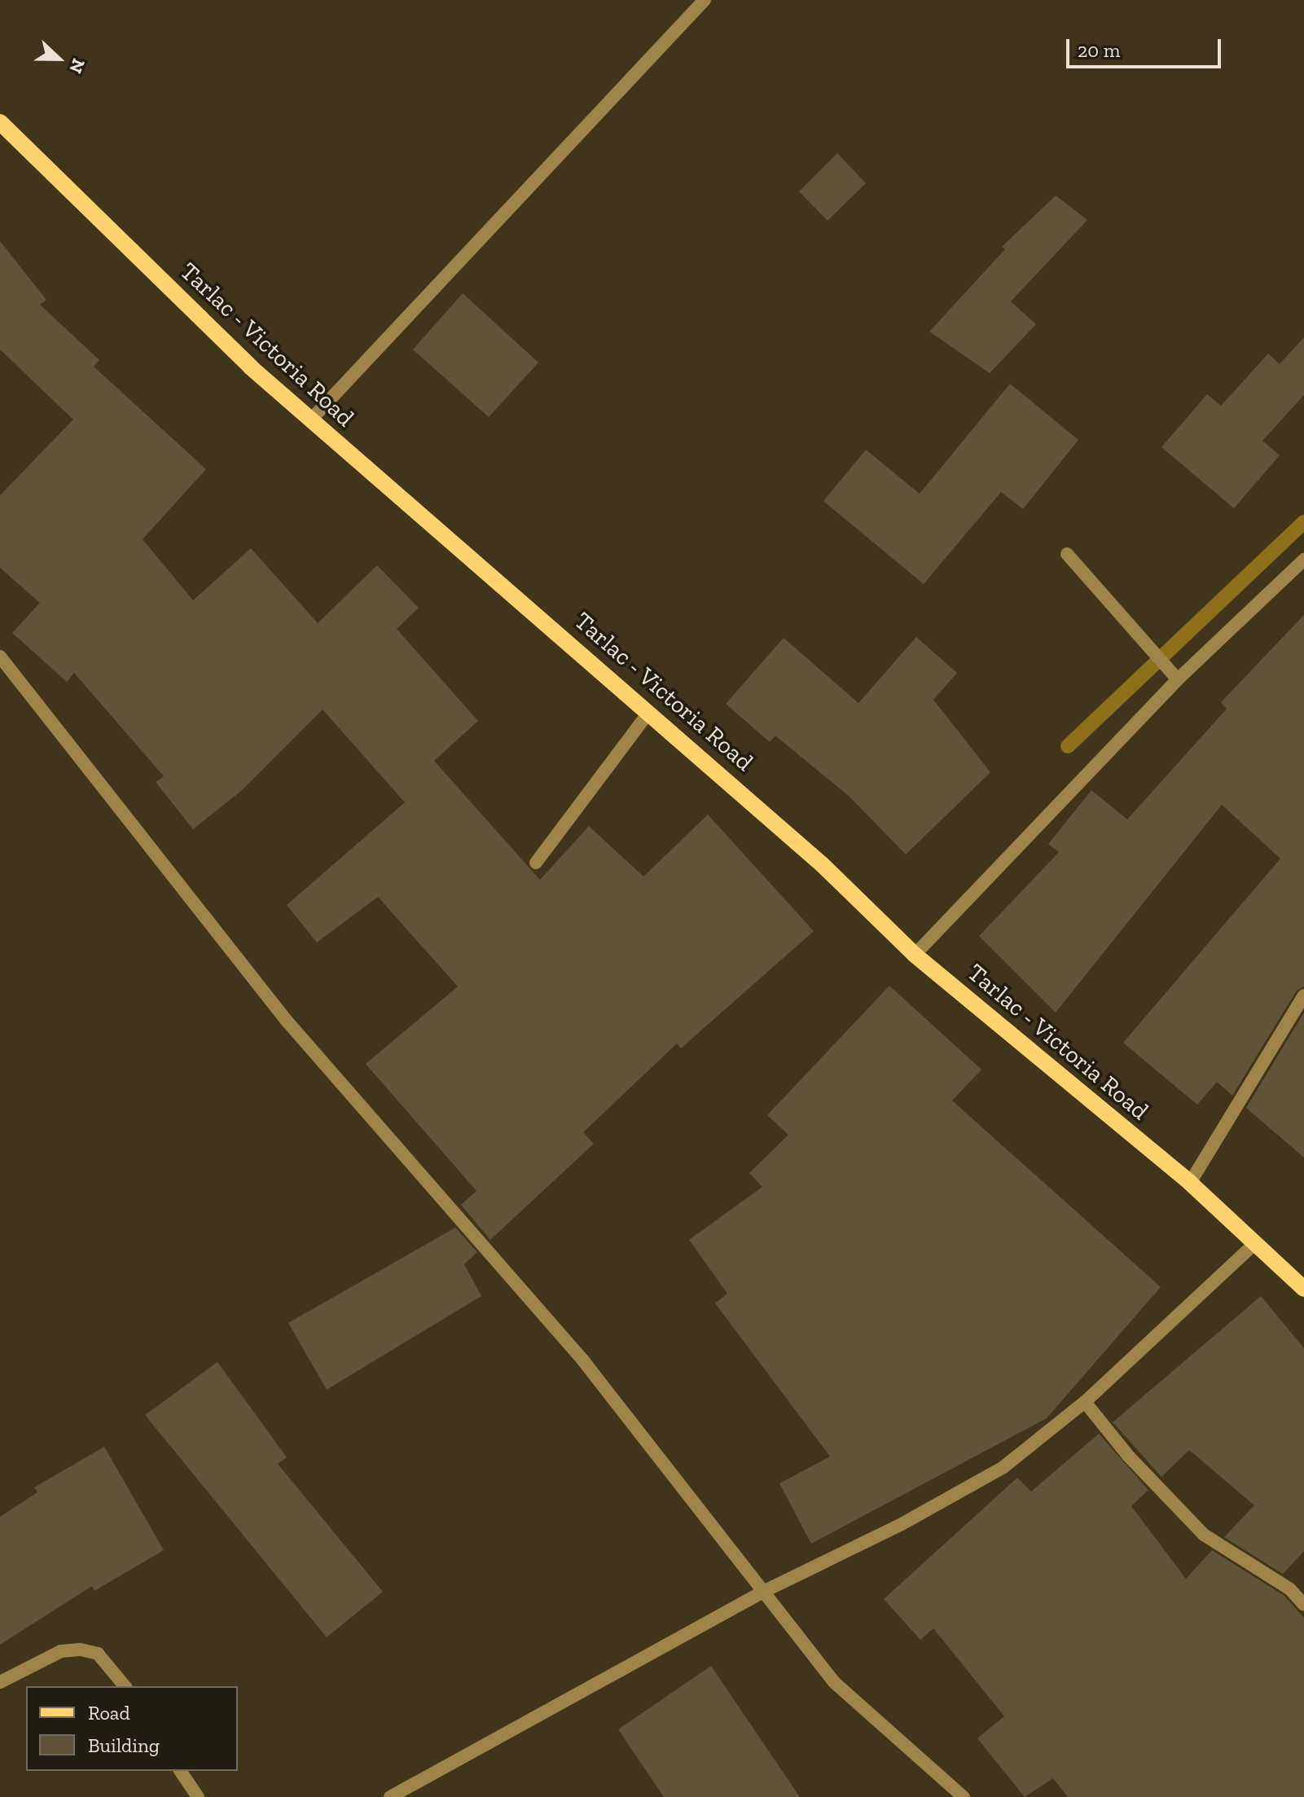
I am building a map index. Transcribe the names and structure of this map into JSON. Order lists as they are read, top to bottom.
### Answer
{
  "streets": {
    "main road": ["Tarlac - Victoria Road"]
  },
  "legend": ["Road", "Building"],
  "scale_bar": "20 m",
  "north": "right"
}
